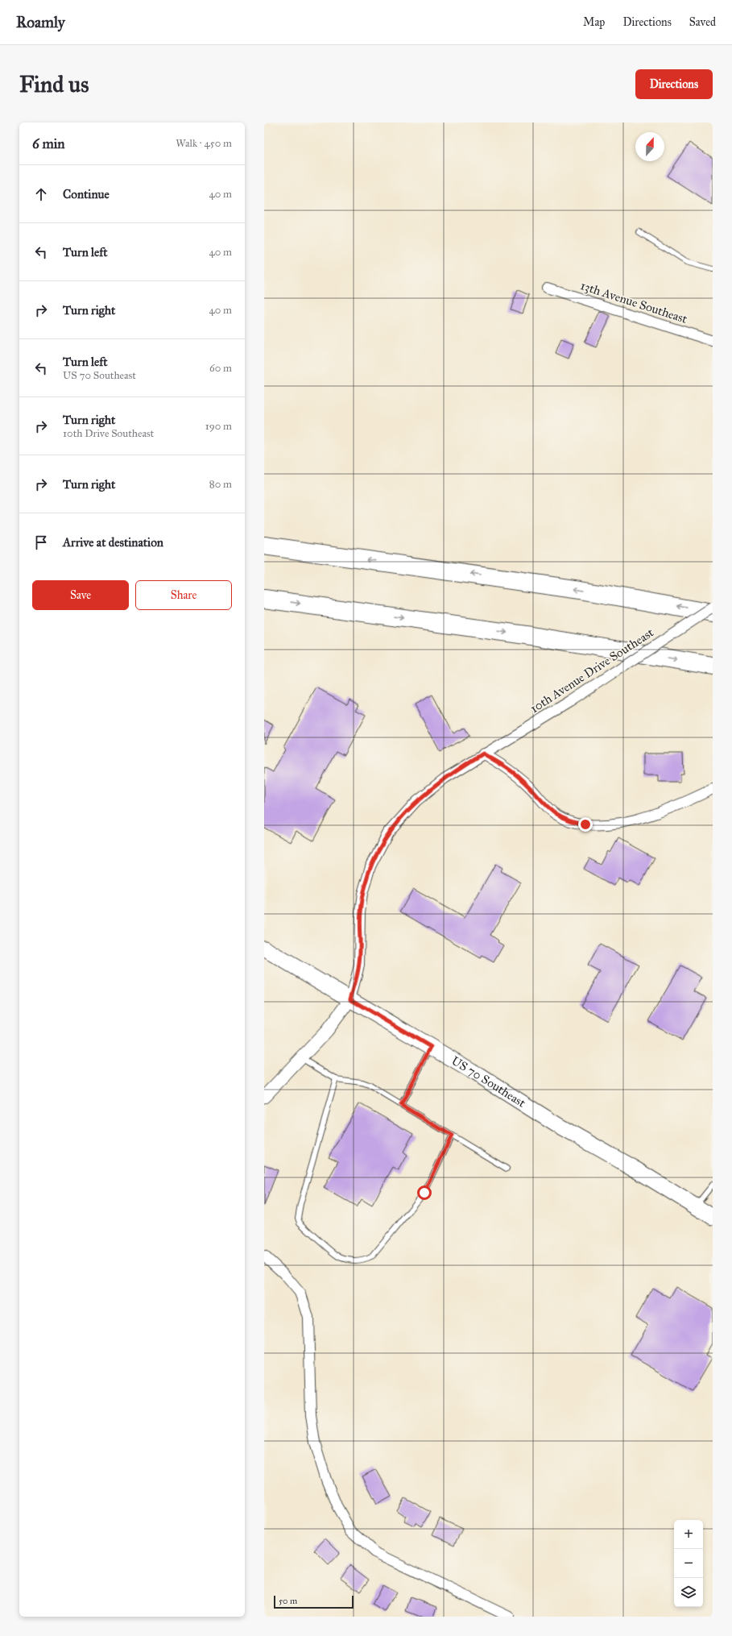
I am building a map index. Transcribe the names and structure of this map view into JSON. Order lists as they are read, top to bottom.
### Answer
{
  "streets": {
    "main road": ["US 70 Southeast"],
    "street": ["13th Avenue Southeast", "10th Avenue Drive Southeast"]
  },
  "crossings": [
    ["10th Avenue Drive Southeast", "US 70 Southeast"]
  ],
  "scale_bar": "50 m",
  "north": "top",
  "page": {
    "header": "Roamly",
    "nav": ["Map", "Directions", "Saved"],
    "buttons": [
      "Directions",
      ["Save", "Share"]
    ],
    "title": "Find us",
    "heading": ["6 min", "Walk · 450 m"],
    "list": [
      ["Continue", "40 m"],
      ["Turn left", "40 m"],
      ["Turn right", "40 m"],
      ["Turn left", "US 70 Southeast", "60 m"],
      ["Turn right", "10th Drive Southeast", "190 m"],
      ["Turn right", "80 m"],
      "Arrive at destination"
    ],
    "map_buttons": ["+", "−"],
    "scale": "50 m"
  }
}
